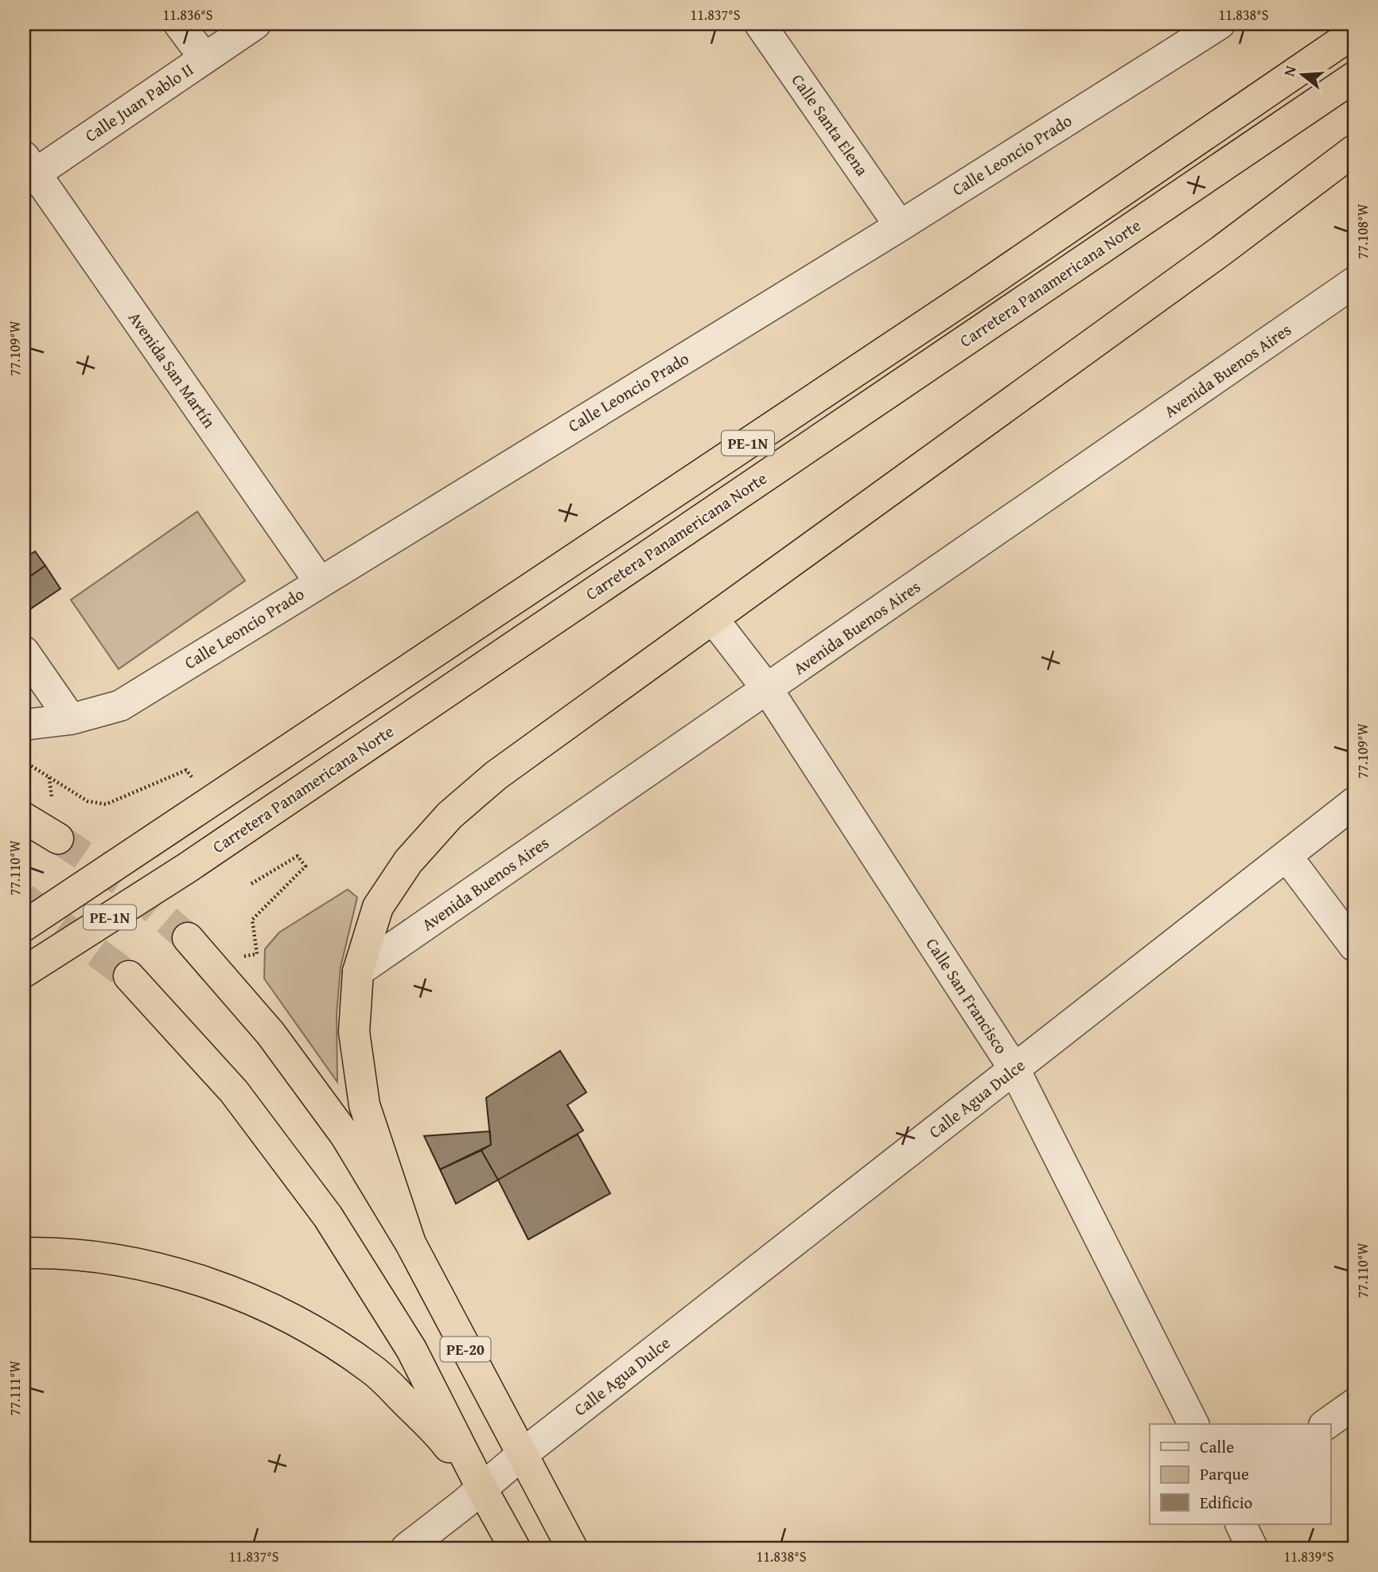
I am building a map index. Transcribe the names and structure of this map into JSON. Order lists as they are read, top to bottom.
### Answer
{
  "streets": {
    "highway": ["Carretera Panamericana Norte", "PE-1N", "PE-20"],
    "street": [
      "Calle Juan Pablo II",
      "Calle Santa Elena",
      "Calle Leoncio Prado",
      "Avenida San Martín",
      "Avenida Buenos Aires",
      "Calle San Francisco",
      "Calle Agua Dulce"
    ]
  },
  "crossings": [
    ["Calle Juan Pablo II", "Avenida San Martín"],
    ["Calle Santa Elena", "Calle Leoncio Prado"],
    ["Calle Leoncio Prado", "Avenida San Martín"],
    ["Avenida Buenos Aires", "Calle San Francisco"],
    ["Calle San Francisco", "Calle Agua Dulce"],
    ["Calle Agua Dulce", "PE-20"]
  ],
  "legend": ["Calle", "Parque", "Edificio"],
  "north": "left",
  "coordinates": [
    "11.836°S",
    "11.837°S",
    "11.838°S",
    "77.108°W",
    "77.109°W",
    "77.110°W",
    "77.111°W",
    "11.839°S"
  ]
}
